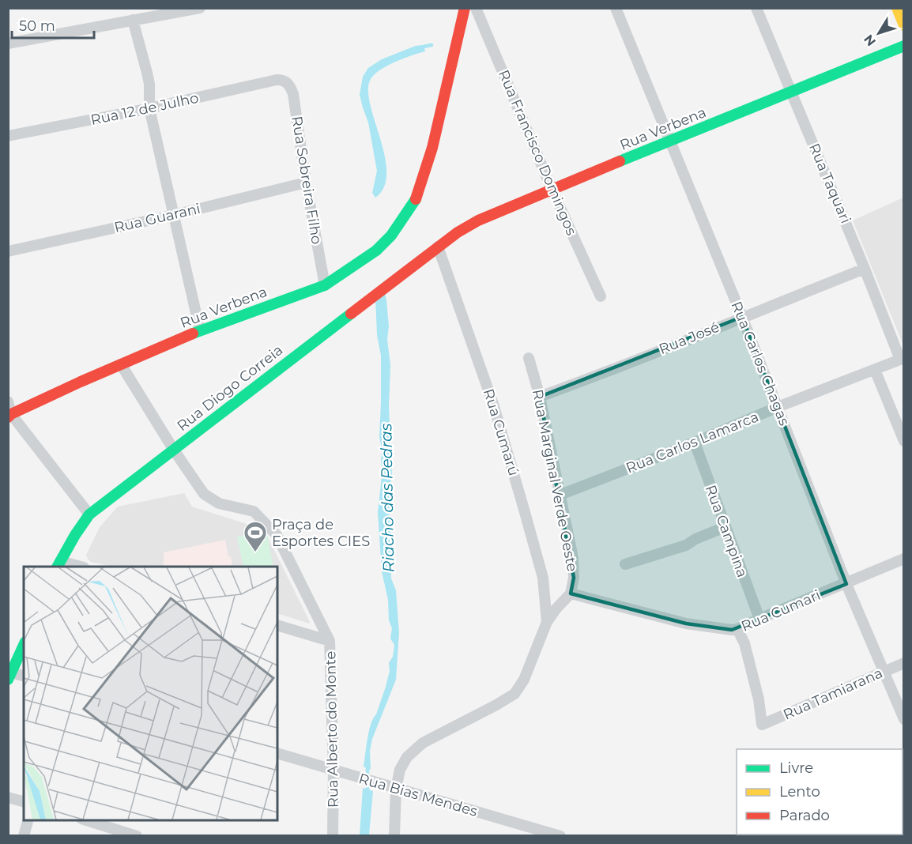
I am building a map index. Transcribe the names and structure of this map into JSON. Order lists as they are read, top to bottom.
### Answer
{
  "streets": {
    "main road": ["Rua Verbena", "Rua Diogo Correia"],
    "street": [
      "Rua 12 de Julho",
      "Rua Francisco Domingos",
      "Rua Sobreira Filho",
      "Rua Taquari",
      "Rua Guarani",
      "Rua José",
      "Rua Carlos Chagas",
      "Rua Cumarú",
      "Rua Carlos Lamarca",
      "Rua Marginal Verde Oeste",
      "Rua Campina",
      "Rua Cumari",
      "Rua Tamiarana",
      "Rua Alberto do Monte",
      "Rua Bias Mendes"
    ]
  },
  "crossings": [
    ["Rua 12 de Julho", "Rua Sobreira Filho"],
    ["Rua Verbena", "Rua Francisco Domingos"],
    ["Rua Verbena", "Rua Sobreira Filho"],
    ["Rua Verbena", "Rua Taquari"],
    ["Rua Verbena", "Rua Carlos Chagas"],
    ["Rua Verbena", "Rua Diogo Correia"],
    ["Rua Verbena", "Rua Cumarú"],
    ["Rua Verbena", "Rua Alberto do Monte"],
    ["Rua Sobreira Filho", "Rua Guarani"],
    ["Rua Taquari", "Rua José"],
    ["Rua Taquari", "Rua Carlos Lamarca"],
    ["Rua José", "Rua Carlos Chagas"],
    ["Rua José", "Rua Marginal Verde Oeste"],
    ["Rua Carlos Chagas", "Rua Carlos Lamarca"],
    ["Rua Carlos Chagas", "Rua Cumari"],
    ["Rua Carlos Chagas", "Rua Tamiarana"],
    ["Rua Diogo Correia", "Rua Cumarú"],
    ["Rua Diogo Correia", "Rua Alberto do Monte"],
    ["Rua Carlos Lamarca", "Rua Marginal Verde Oeste"],
    ["Rua Carlos Lamarca", "Rua Campina"],
    ["Rua Marginal Verde Oeste", "Rua Cumari"],
    ["Rua Campina", "Rua Cumari"],
    ["Rua Cumari", "Rua Tamiarana"],
    ["Rua Alberto do Monte", "Rua Bias Mendes"]
  ],
  "water": ["Riacho das Pedras"],
  "places": {
    "sports": ["Praça de Esportes CIES"]
  },
  "legend": ["Livre", "Lento", "Parado"],
  "scale_bar": "50 m",
  "north": "bottom left"
}
